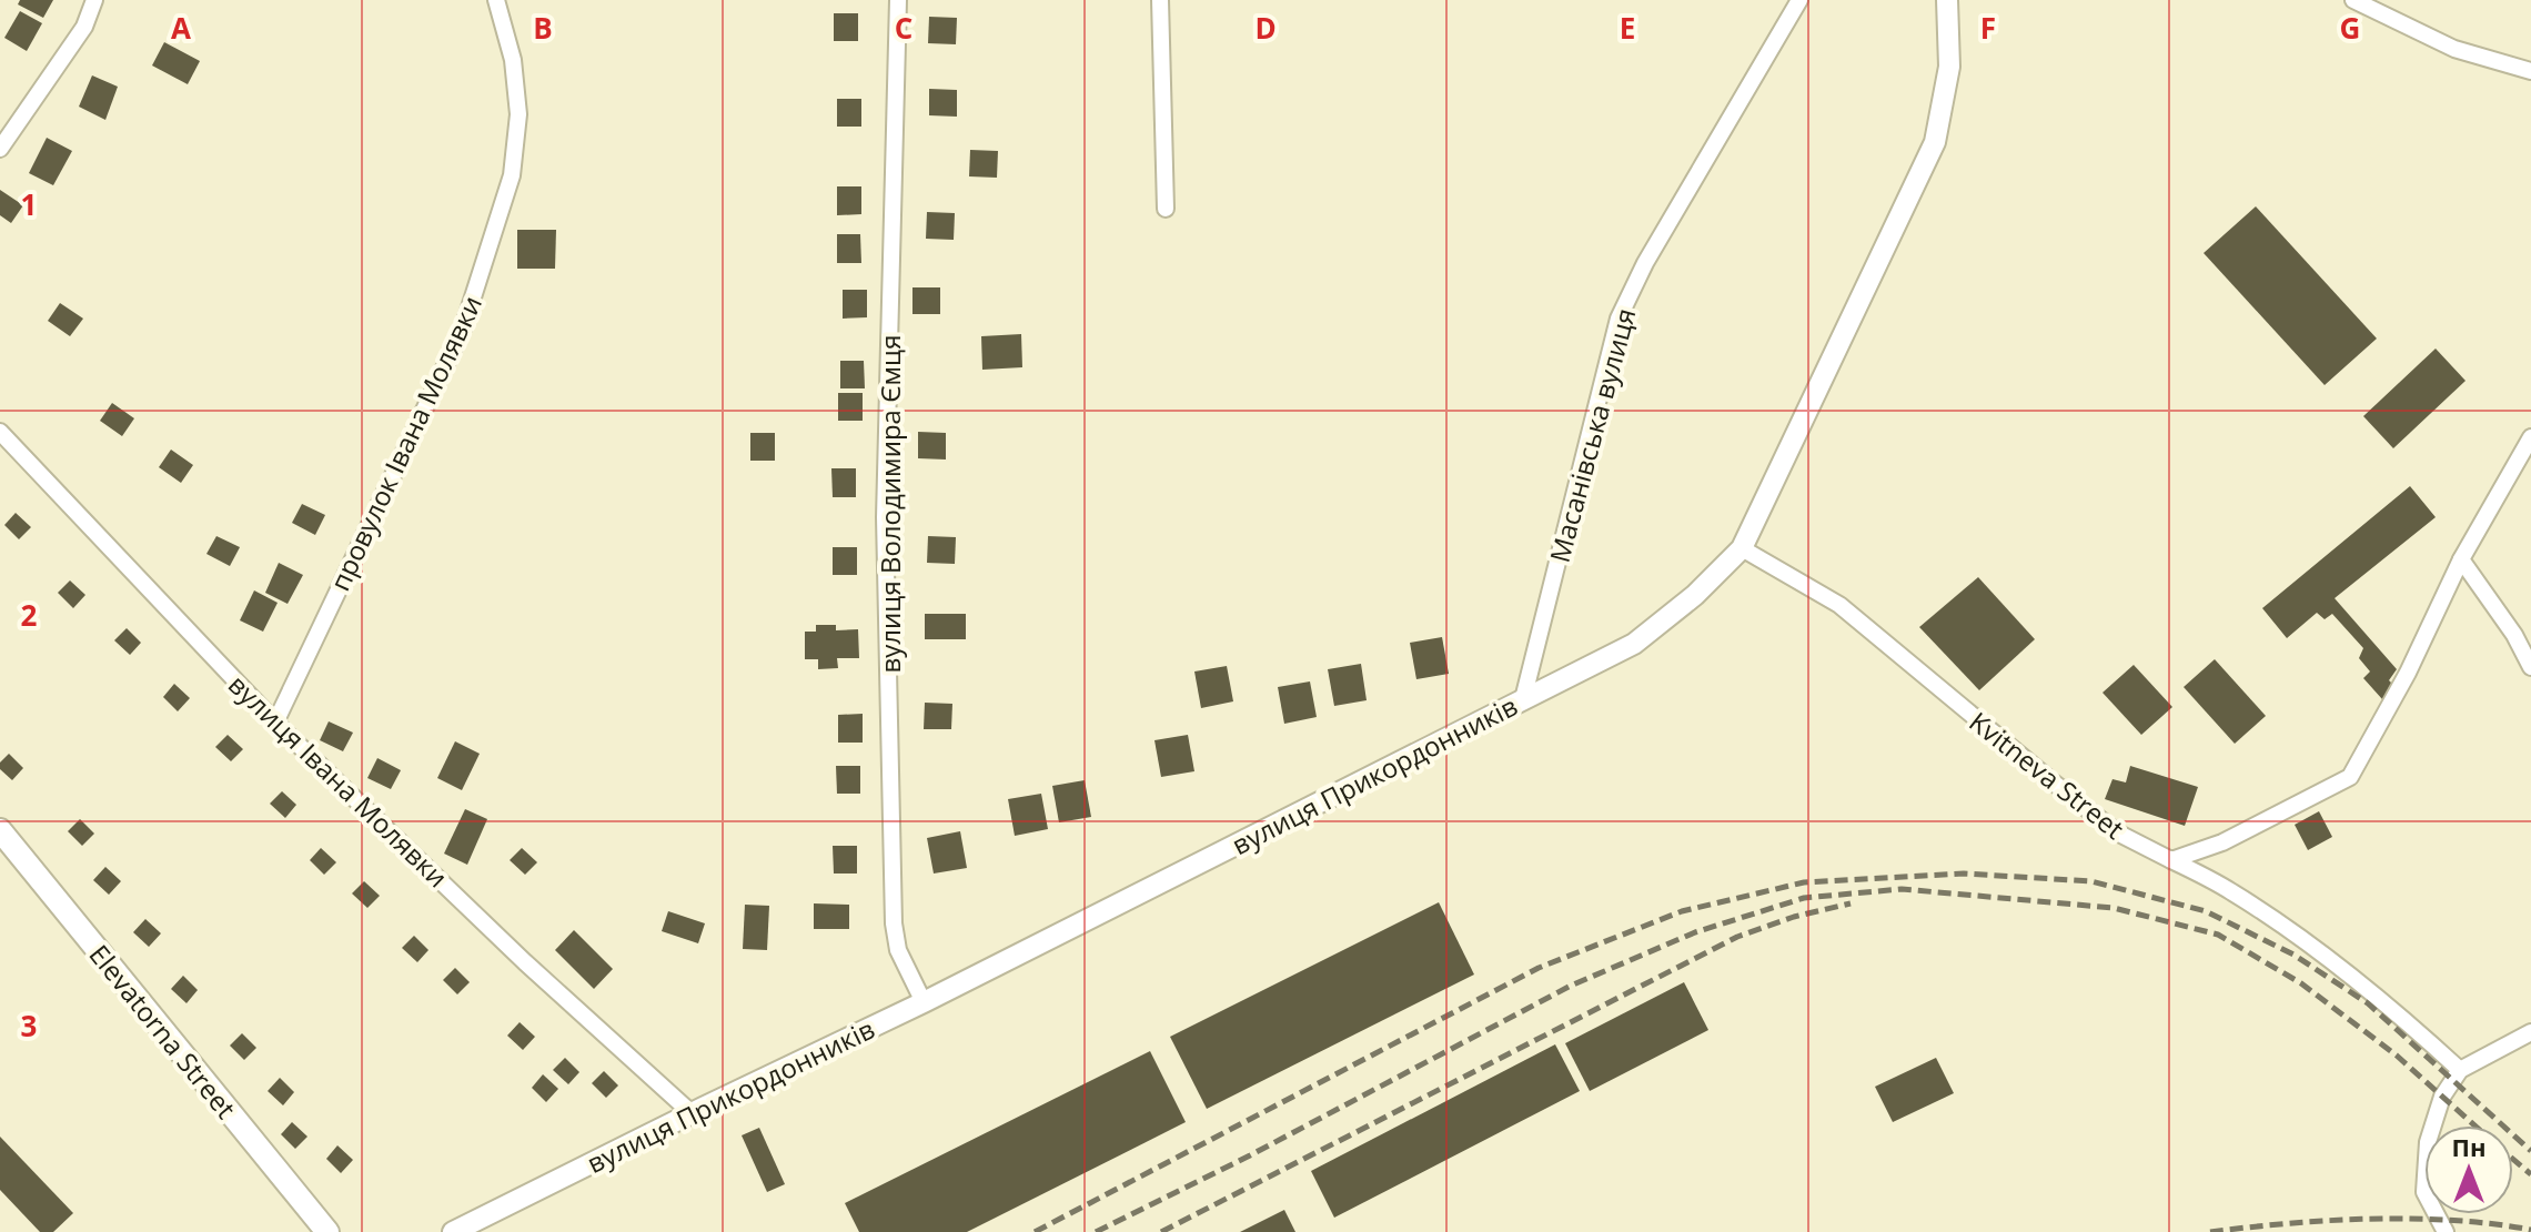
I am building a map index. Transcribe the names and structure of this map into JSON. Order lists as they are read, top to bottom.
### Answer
{
  "streets": {
    "main road": ["Elevatorna Street"],
    "street": [
      "Масанівська вулиця",
      "провулок Івана Молявки",
      "вулиця Володимира Ємця",
      "вулиця Прикордонників",
      "Kvitneva Street",
      "вулиця Івана Молявки"
    ]
  },
  "crossings": [
    ["Масанівська вулиця", "вулиця Прикордонників"],
    ["провулок Івана Молявки", "вулиця Івана Молявки"],
    ["вулиця Володимира Ємця", "вулиця Прикордонників"],
    ["вулиця Прикордонників", "Kvitneva Street"],
    ["вулиця Прикордонників", "вулиця Івана Молявки"]
  ],
  "north": "top",
  "grid": {
    "columns": [
      "A",
      "B",
      "C",
      "D",
      "E",
      "F",
      "G"
    ],
    "rows": ["1", "2", "3"]
  }
}
